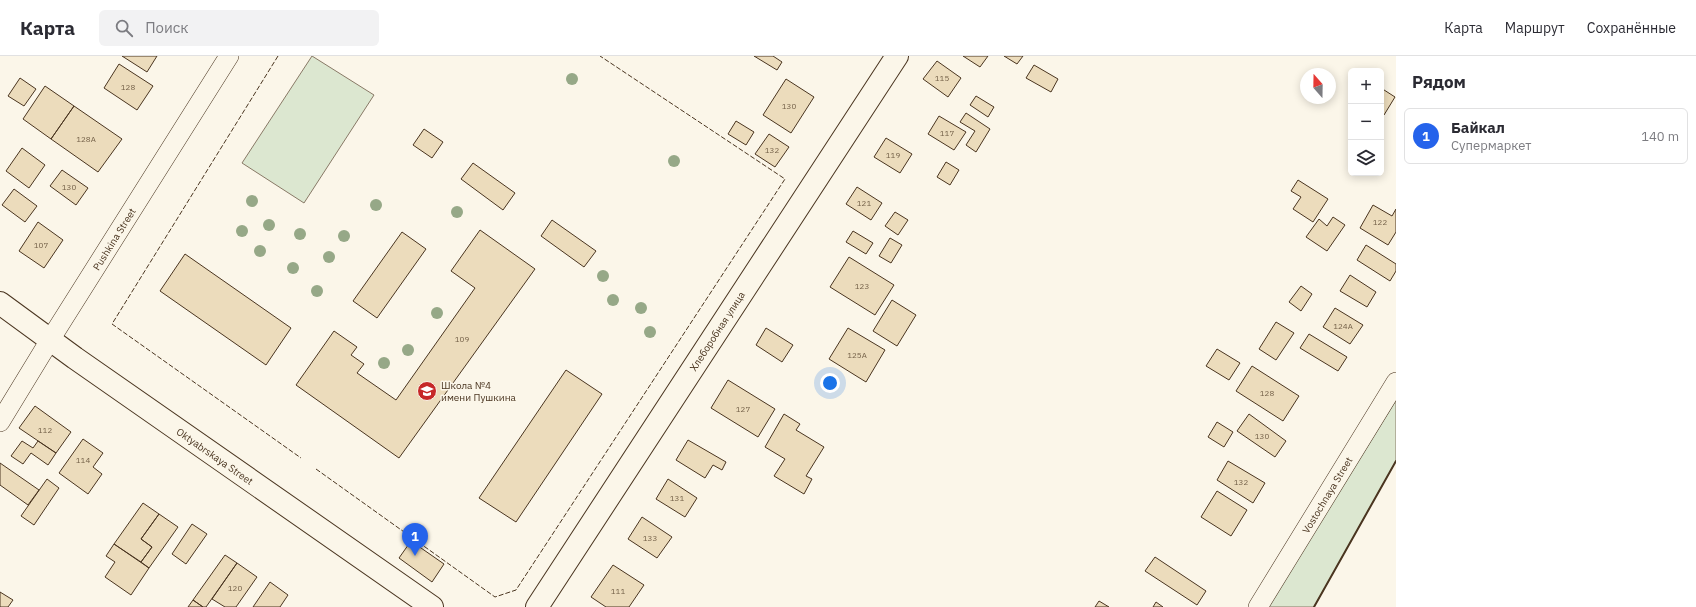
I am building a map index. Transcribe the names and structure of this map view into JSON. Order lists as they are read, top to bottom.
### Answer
{
  "streets": {
    "street": [
      "Pushkina Street",
      "Хлеборобная улица",
      "Oktyabrskaya Street",
      "Vostochnaya Street"
    ]
  },
  "crossings": [
    ["Pushkina Street", "Oktyabrskaya Street"]
  ],
  "places": {
    "school or university": ["Школа №4 имени Пушкина"]
  },
  "house_numbers": [
    "115",
    "128",
    "130",
    "117",
    "128А",
    "132",
    "119",
    "130",
    "121",
    "122",
    "107",
    "123",
    "124А",
    "109",
    "125А",
    "128",
    "127",
    "112",
    "130",
    "114",
    "132",
    "131",
    "133",
    "120",
    "111"
  ],
  "north": "top",
  "page": {
    "header": "Карта",
    "search": "Поиск",
    "nav": ["Карта", "Маршрут", "Сохранённые"],
    "heading": "Рядом",
    "map_buttons": ["+", "−"],
    "list": [
      {
        "mark": "1",
        "name": "Байкал",
        "note": "Супермаркет",
        "value": "140 m"
      }
    ],
    "pins": "1"
  }
}
